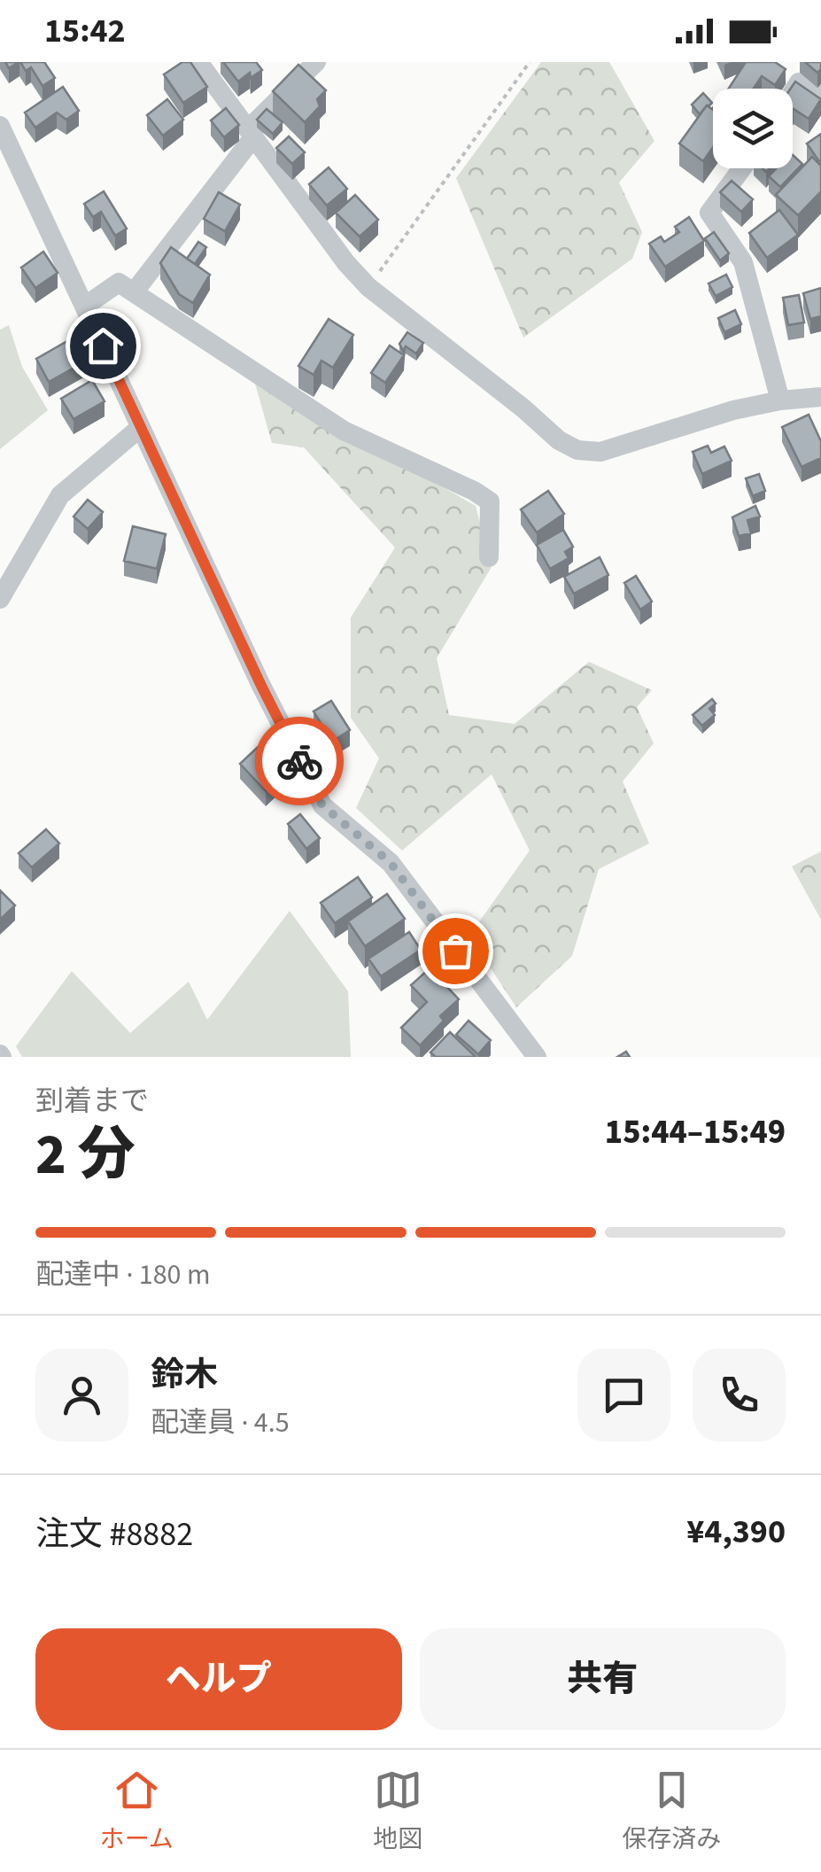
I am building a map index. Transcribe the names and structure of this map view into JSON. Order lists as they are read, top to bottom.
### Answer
{
  "page": {
    "status": "15:42",
    "heading": ["2 分", "到着まで", "15:44–15:49"],
    "panel": [
      "鈴木",
      "配達員 · 4.5",
      "注文 #8882",
      "¥4,390"
    ],
    "bar": "配達中 · 180 m",
    "buttons": ["ヘルプ", "共有"],
    "tabs": ["ホーム", "地図", "保存済み"]
  }
}
